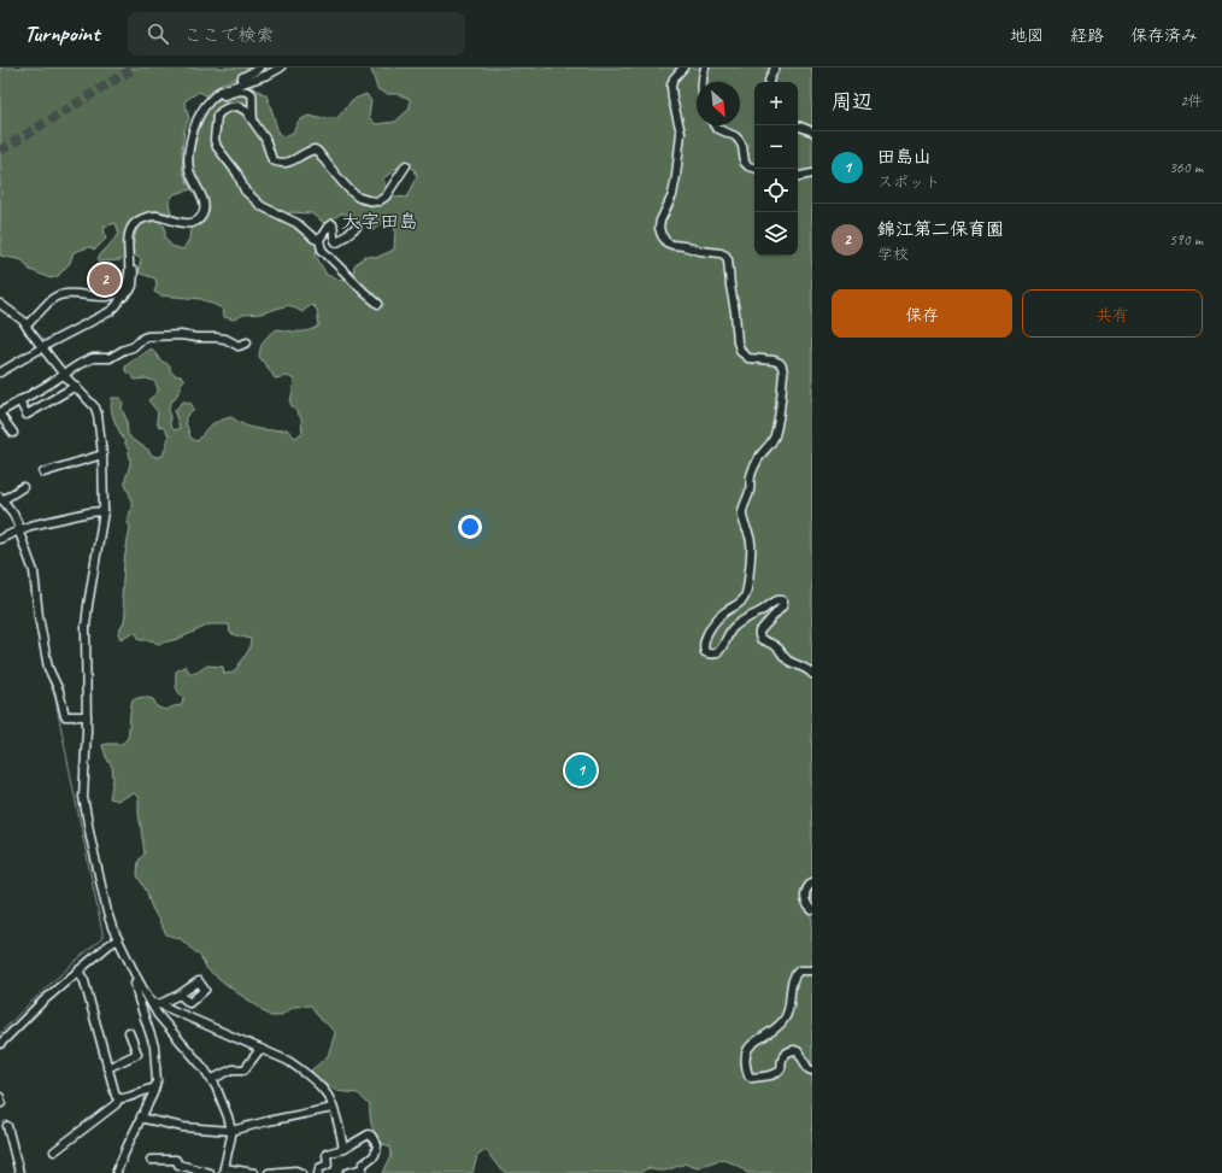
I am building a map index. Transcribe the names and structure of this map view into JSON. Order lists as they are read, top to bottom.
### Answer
{
  "districts": ["大字田島"],
  "north": "bottom right",
  "page": {
    "header": "Turnpoint",
    "search": "ここで検索",
    "nav": ["地図", "経路", "保存済み"],
    "heading": ["周辺", "2件"],
    "map_buttons": ["+", "−"],
    "list": [
      {
        "mark": "1",
        "name": "田島山",
        "note": "スポット",
        "value": "360 m"
      },
      {
        "mark": "2",
        "name": "錦江第二保育園",
        "note": "学校",
        "value": "590 m"
      }
    ],
    "pins": ["2", "1"],
    "buttons": ["保存", "共有"]
  }
}
